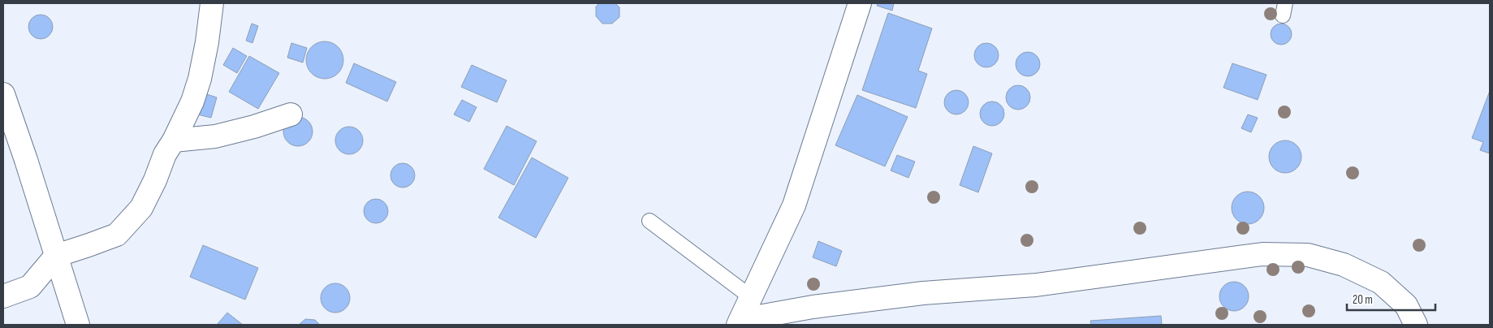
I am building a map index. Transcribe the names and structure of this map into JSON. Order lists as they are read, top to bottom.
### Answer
{
  "scale_bar": "20 m"
}
